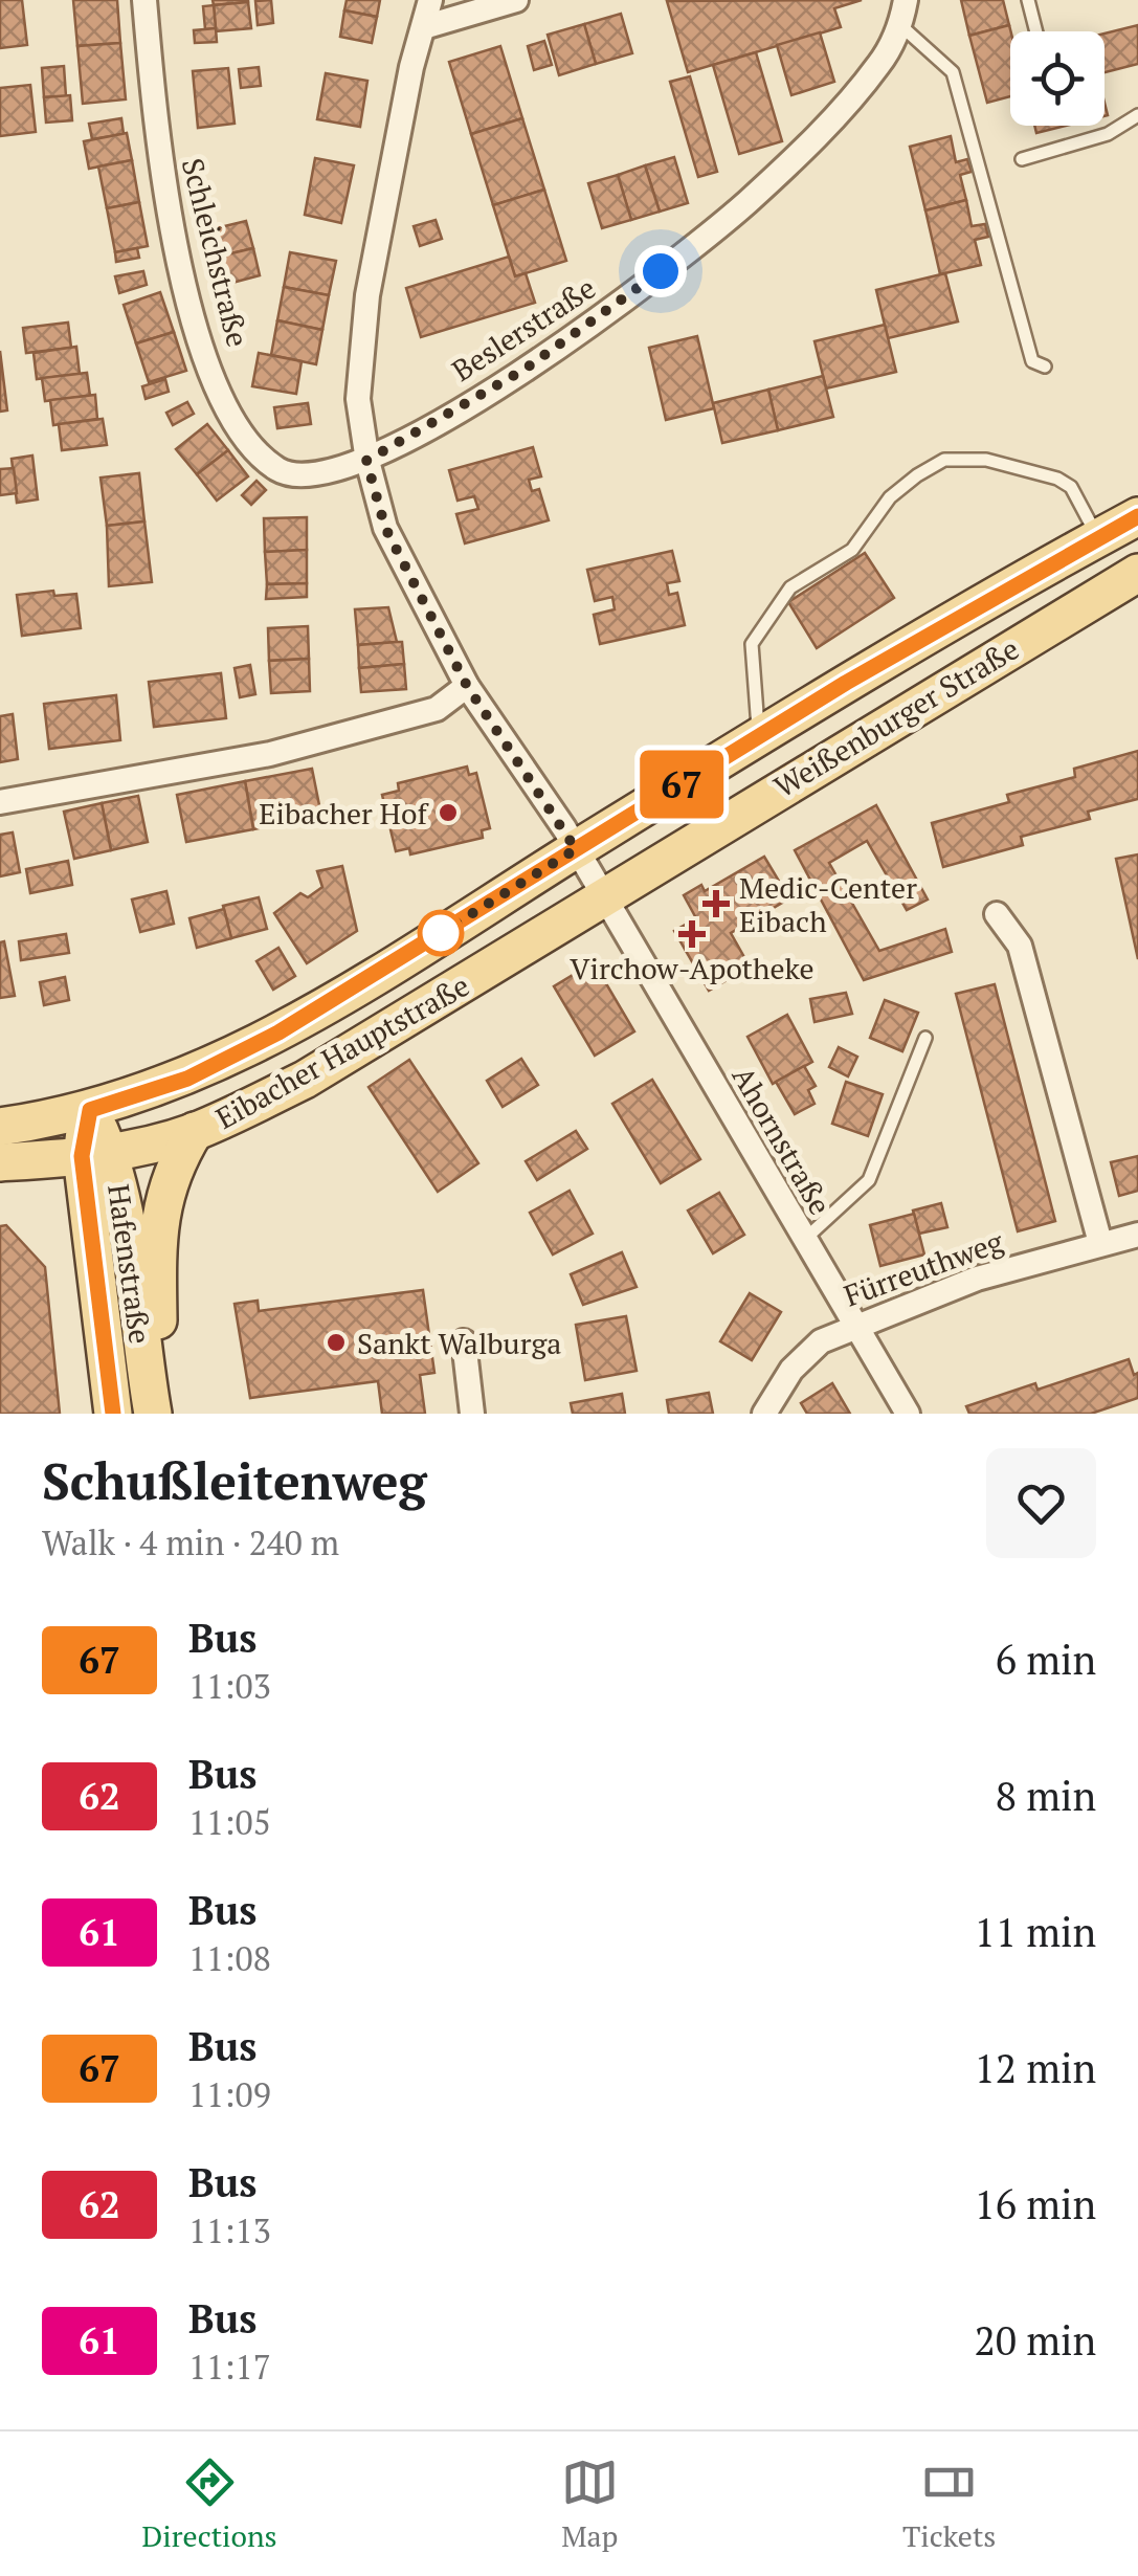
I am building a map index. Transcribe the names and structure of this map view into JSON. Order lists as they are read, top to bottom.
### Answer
{
  "streets": {
    "main road": ["Weißenburger Straße", "Eibacher Hauptstraße", "Hafenstraße"],
    "street": [
      "Schleichstraße",
      "Beslerstraße",
      "Ahornstraße",
      "Fürreuthweg"
    ]
  },
  "crossings": [
    ["Schleichstraße", "Beslerstraße"],
    ["Schleichstraße", "Ahornstraße"],
    ["Beslerstraße", "Ahornstraße"],
    ["Weißenburger Straße", "Eibacher Hauptstraße"],
    ["Weißenburger Straße", "Ahornstraße"],
    ["Eibacher Hauptstraße", "Ahornstraße"],
    ["Eibacher Hauptstraße", "Hafenstraße"],
    ["Ahornstraße", "Fürreuthweg"]
  ],
  "places": {
    "other": ["Eibacher Hof", "Sankt Walburga"],
    "health": ["Medic-Center Eibach", "Virchow-Apotheke"]
  },
  "lines": ["bus line 67"],
  "page": {
    "on_map": "67",
    "heading": ["Schußleitenweg", "Walk · 4 min · 240 m"],
    "list": [
      {
        "mark": "67",
        "name": "Bus",
        "note": "11:03",
        "value": "6 min"
      },
      {
        "mark": "62",
        "name": "Bus",
        "note": "11:05",
        "value": "8 min"
      },
      {
        "mark": "61",
        "name": "Bus",
        "note": "11:08",
        "value": "11 min"
      },
      {
        "mark": "67",
        "name": "Bus",
        "note": "11:09",
        "value": "12 min"
      },
      {
        "mark": "62",
        "name": "Bus",
        "note": "11:13",
        "value": "16 min"
      },
      {
        "mark": "61",
        "name": "Bus",
        "note": "11:17",
        "value": "20 min"
      }
    ],
    "tabs": ["Directions", "Map", "Tickets"]
  }
}
